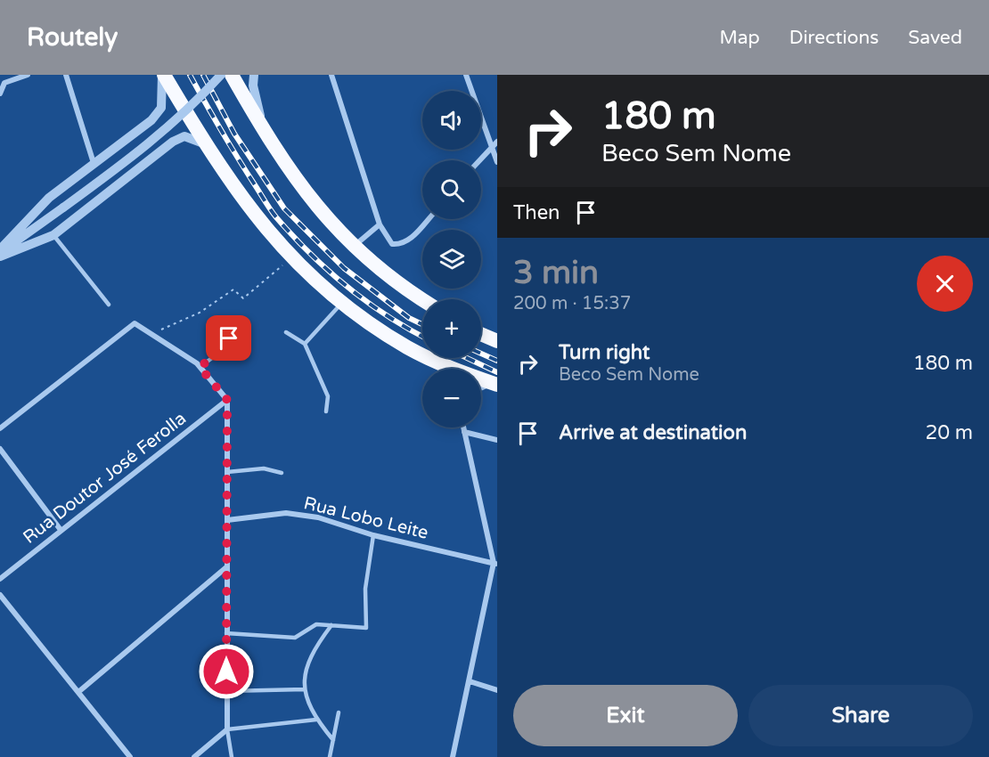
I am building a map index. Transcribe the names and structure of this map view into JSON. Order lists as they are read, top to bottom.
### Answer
{
  "streets": {
    "street": ["Rua Doutor José Ferolla", "Rua Lobo Leite"]
  },
  "page": {
    "header": "Routely",
    "nav": ["Map", "Directions", "Saved"],
    "turn": ["180 m", "Beco Sem Nome"],
    "map_buttons": ["+", "−"],
    "then": "Then",
    "heading": ["3 min", "200 m · 15:37"],
    "list": [
      {
        "name": "Turn right",
        "note": "Beco Sem Nome",
        "value": "180 m"
      },
      {
        "name": "Arrive at destination",
        "value": "20 m"
      }
    ],
    "buttons": ["Exit", "Share"]
  }
}
